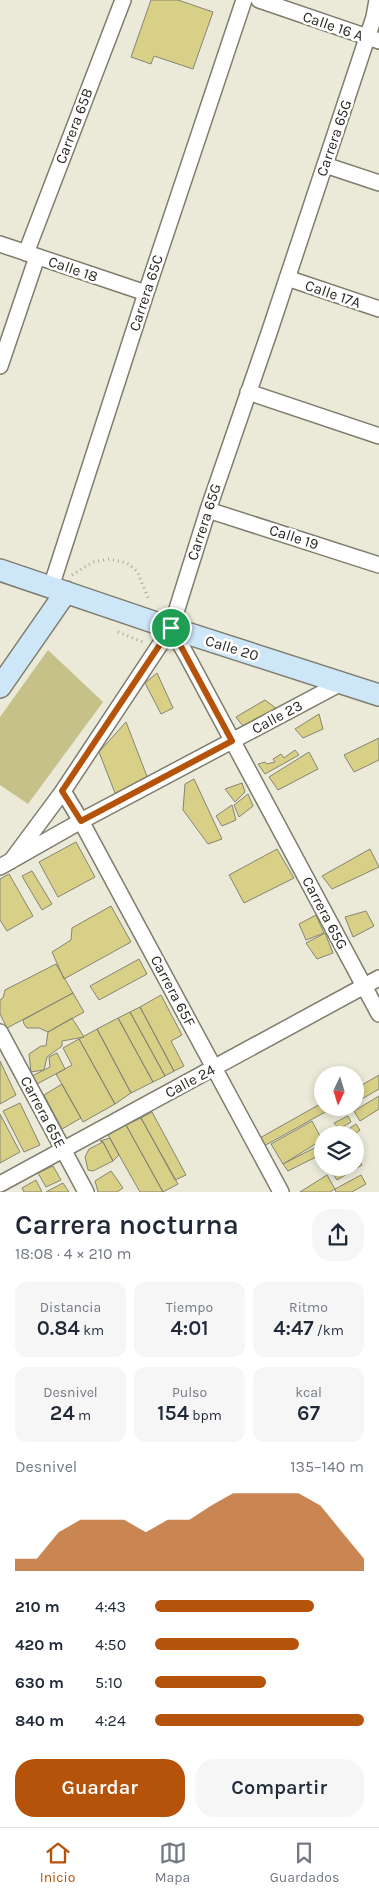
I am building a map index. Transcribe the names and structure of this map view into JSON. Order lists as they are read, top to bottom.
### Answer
{
  "streets": {
    "street": [
      "Calle 16 A",
      "Carrera 65B",
      "Carrera 65G",
      "Calle 18",
      "Carrera 65C",
      "Calle 17A",
      "Calle 19",
      "Calle 20",
      "Calle 23",
      "Carrera 65F",
      "Calle 24",
      "Carrera 65E"
    ]
  },
  "crossings": [
    ["Calle 16 A", "Carrera 65G"],
    ["Carrera 65B", "Calle 18"],
    ["Carrera 65G", "Calle 17A"],
    ["Carrera 65G", "Calle 19"],
    ["Carrera 65G", "Calle 20"],
    ["Carrera 65G", "Calle 23"],
    ["Carrera 65G", "Calle 24"],
    ["Calle 18", "Carrera 65C"],
    ["Carrera 65C", "Calle 20"],
    ["Calle 20", "Calle 23"],
    ["Calle 23", "Carrera 65F"],
    ["Carrera 65F", "Calle 24"],
    ["Calle 24", "Carrera 65E"]
  ],
  "north": "bottom",
  "page": {
    "heading": ["Carrera nocturna", "18:08 · 4 × 210 m"],
    "stats": [
      ["Distancia", "0.84 km"],
      ["Tiempo", "4:01"],
      ["Ritmo", "4:47 /km"],
      ["Desnivel", "24 m"],
      ["Pulso", "154 bpm"],
      ["kcal", "67"]
    ],
    "chart": ["Desnivel", "135–140 m"],
    "list": [
      {
        "name": "210 m",
        "note": "4:43"
      },
      {
        "name": "420 m",
        "note": "4:50"
      },
      {
        "name": "630 m",
        "note": "5:10"
      },
      {
        "name": "840 m",
        "note": "4:24"
      }
    ],
    "buttons": ["Guardar", "Compartir"],
    "tabs": ["Inicio", "Mapa", "Guardados"]
  }
}
